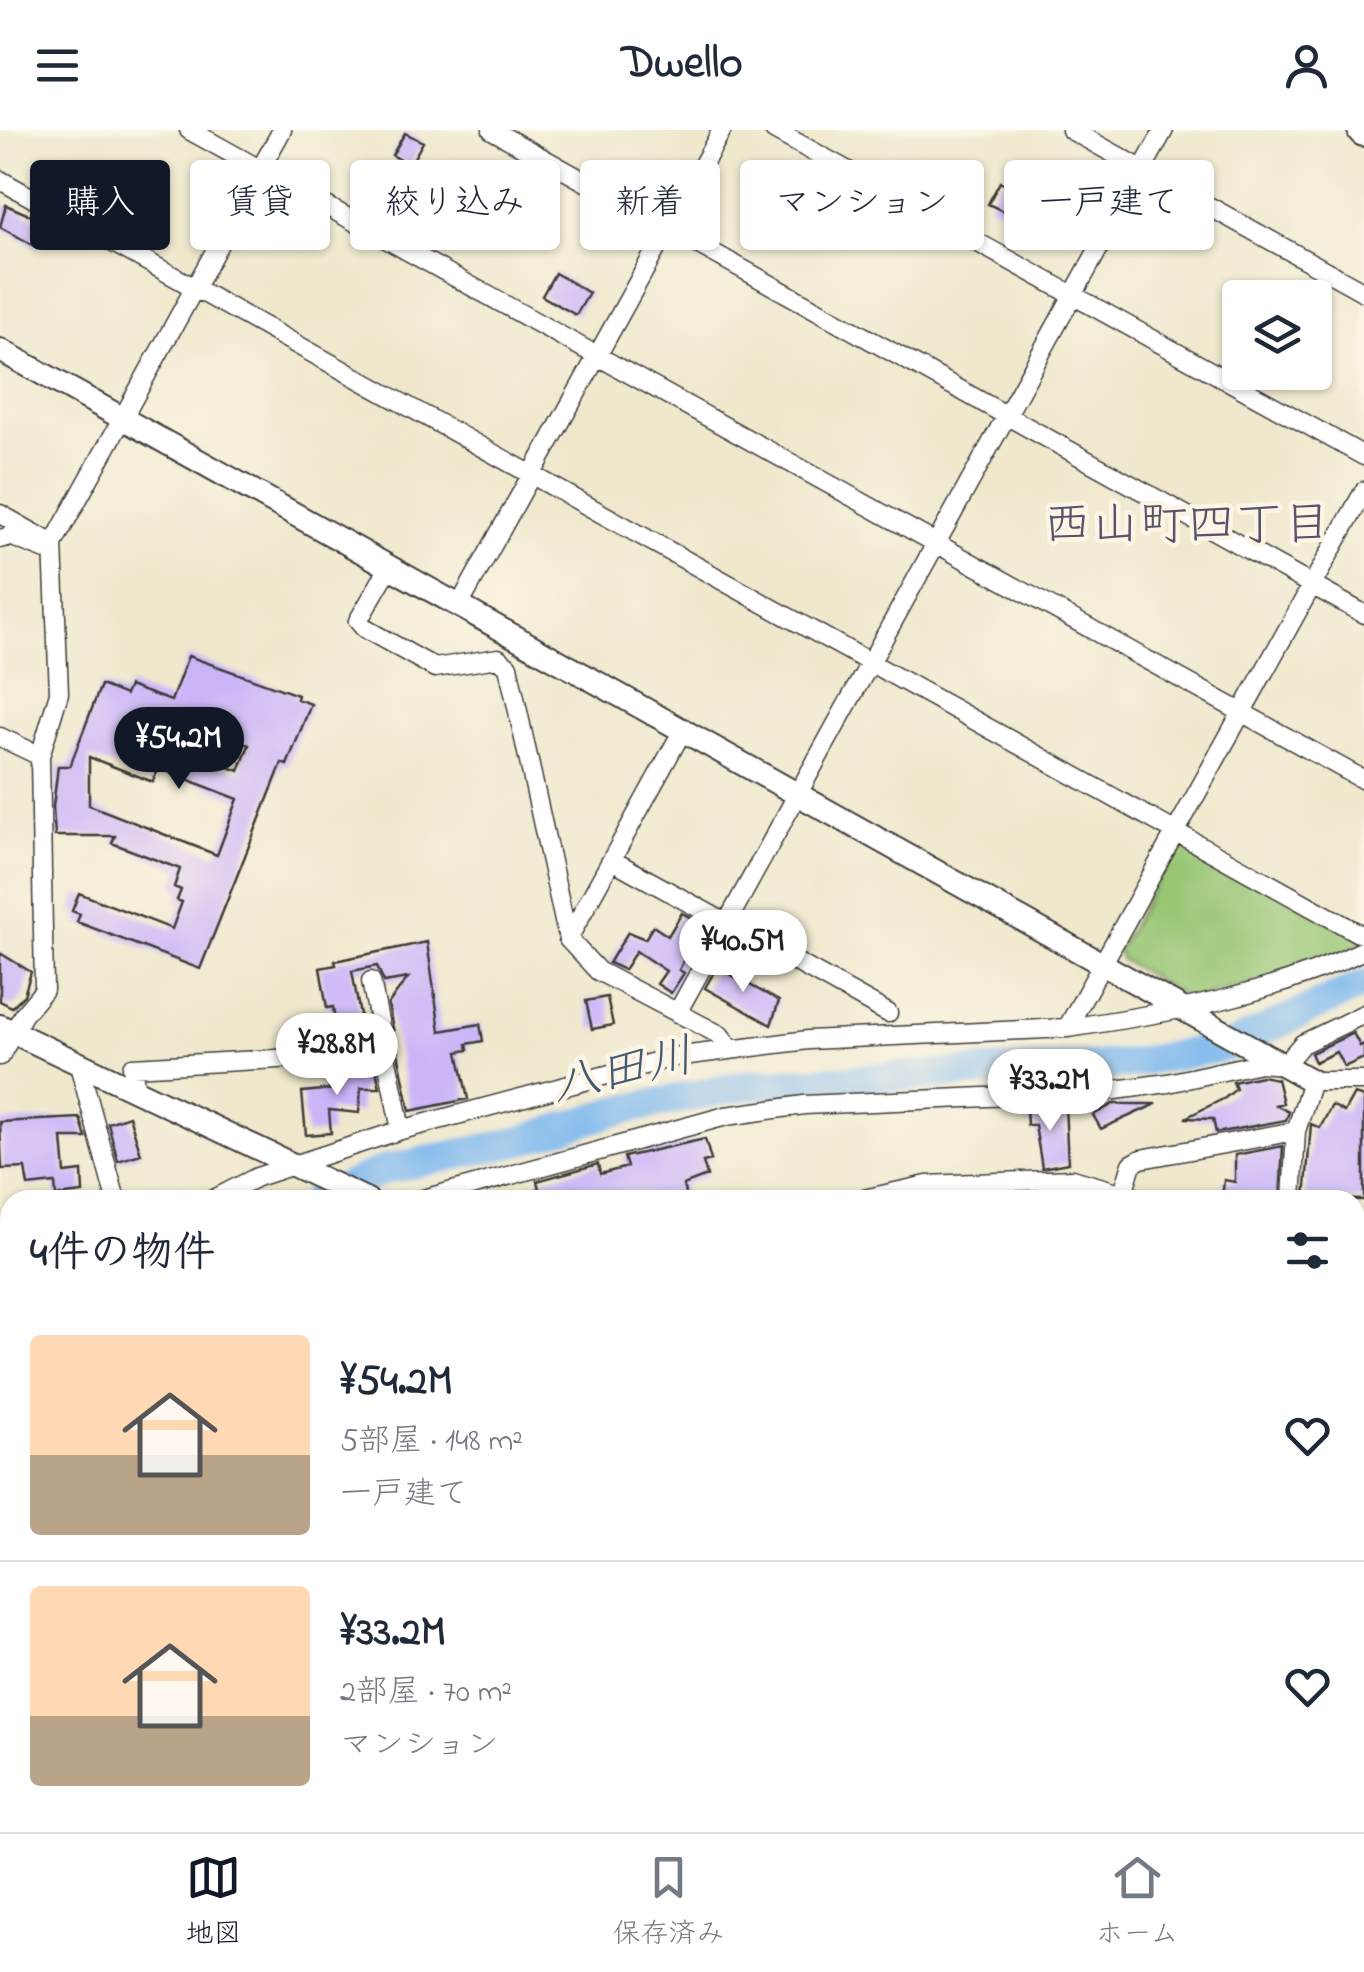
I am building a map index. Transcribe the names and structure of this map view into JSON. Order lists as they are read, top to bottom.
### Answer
{
  "districts": ["西山町四丁目"],
  "water": ["八田川"],
  "page": {
    "header": "Dwello",
    "chip": [
      "購入",
      "賃貸",
      "絞り込み",
      "新着",
      "マンション",
      "一戸建て"
    ],
    "price": [
      "¥54.2M",
      "¥40.5M",
      "¥28.8M",
      "¥33.2M"
    ],
    "heading": "4件の物件",
    "list": [
      {
        "name": "¥54.2M",
        "note": "5部屋 · 148 m² · 一戸建て"
      },
      {
        "name": "¥33.2M",
        "note": "2部屋 · 70 m² · マンション"
      }
    ],
    "tabs": ["地図", "保存済み", "ホーム"]
  }
}
